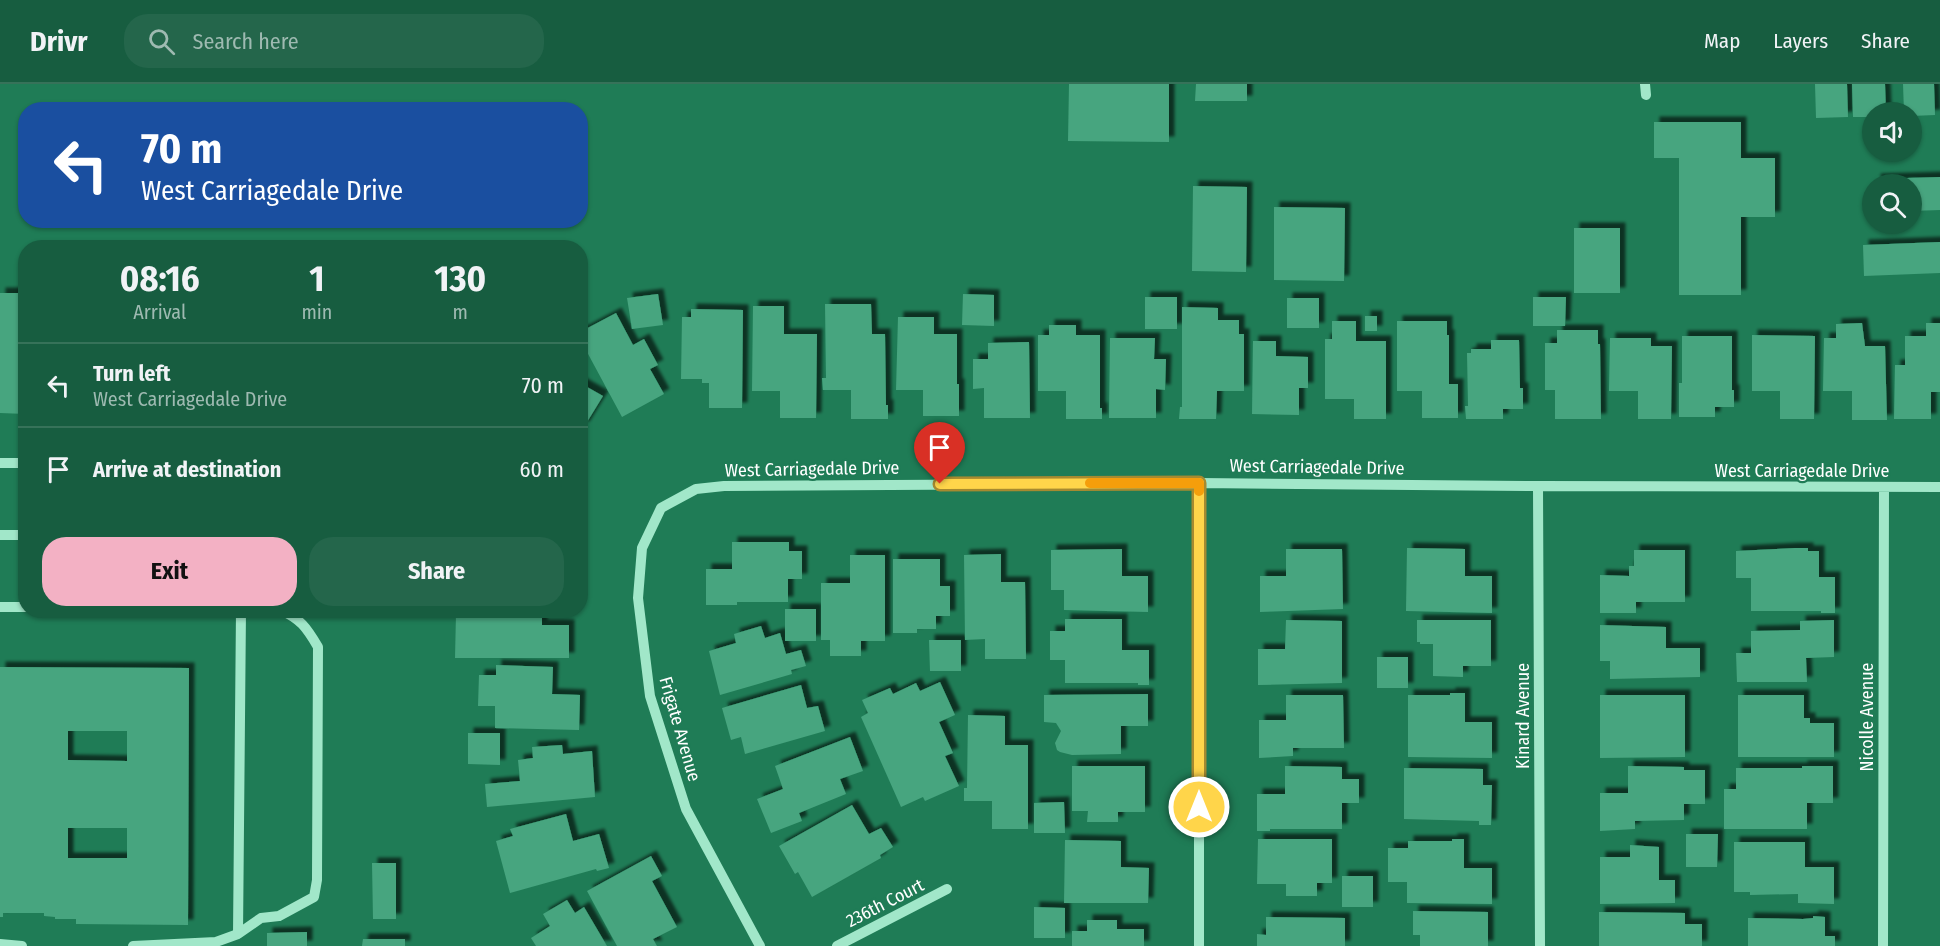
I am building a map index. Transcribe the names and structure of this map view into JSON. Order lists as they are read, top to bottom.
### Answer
{
  "streets": {
    "street": [
      "West Carriagedale Drive",
      "Kinard Avenue",
      "Nicolle Avenue",
      "Frigate Avenue",
      "236th Court"
    ]
  },
  "crossings": [
    ["West Carriagedale Drive", "Kinard Avenue"],
    ["West Carriagedale Drive", "Nicolle Avenue"],
    ["West Carriagedale Drive", "Frigate Avenue"]
  ],
  "page": {
    "header": "Drivr",
    "search": "Search here",
    "nav": ["Map", "Layers", "Share"],
    "turn": ["70 m", "West Carriagedale Drive"],
    "eta": [
      "08:16",
      "Arrival",
      "1",
      "min",
      "130",
      "m"
    ],
    "list": [
      {
        "name": "Turn left",
        "note": "West Carriagedale Drive",
        "value": "70 m"
      },
      {
        "name": "Arrive at destination",
        "value": "60 m"
      }
    ],
    "buttons": ["Exit", "Share"]
  }
}
